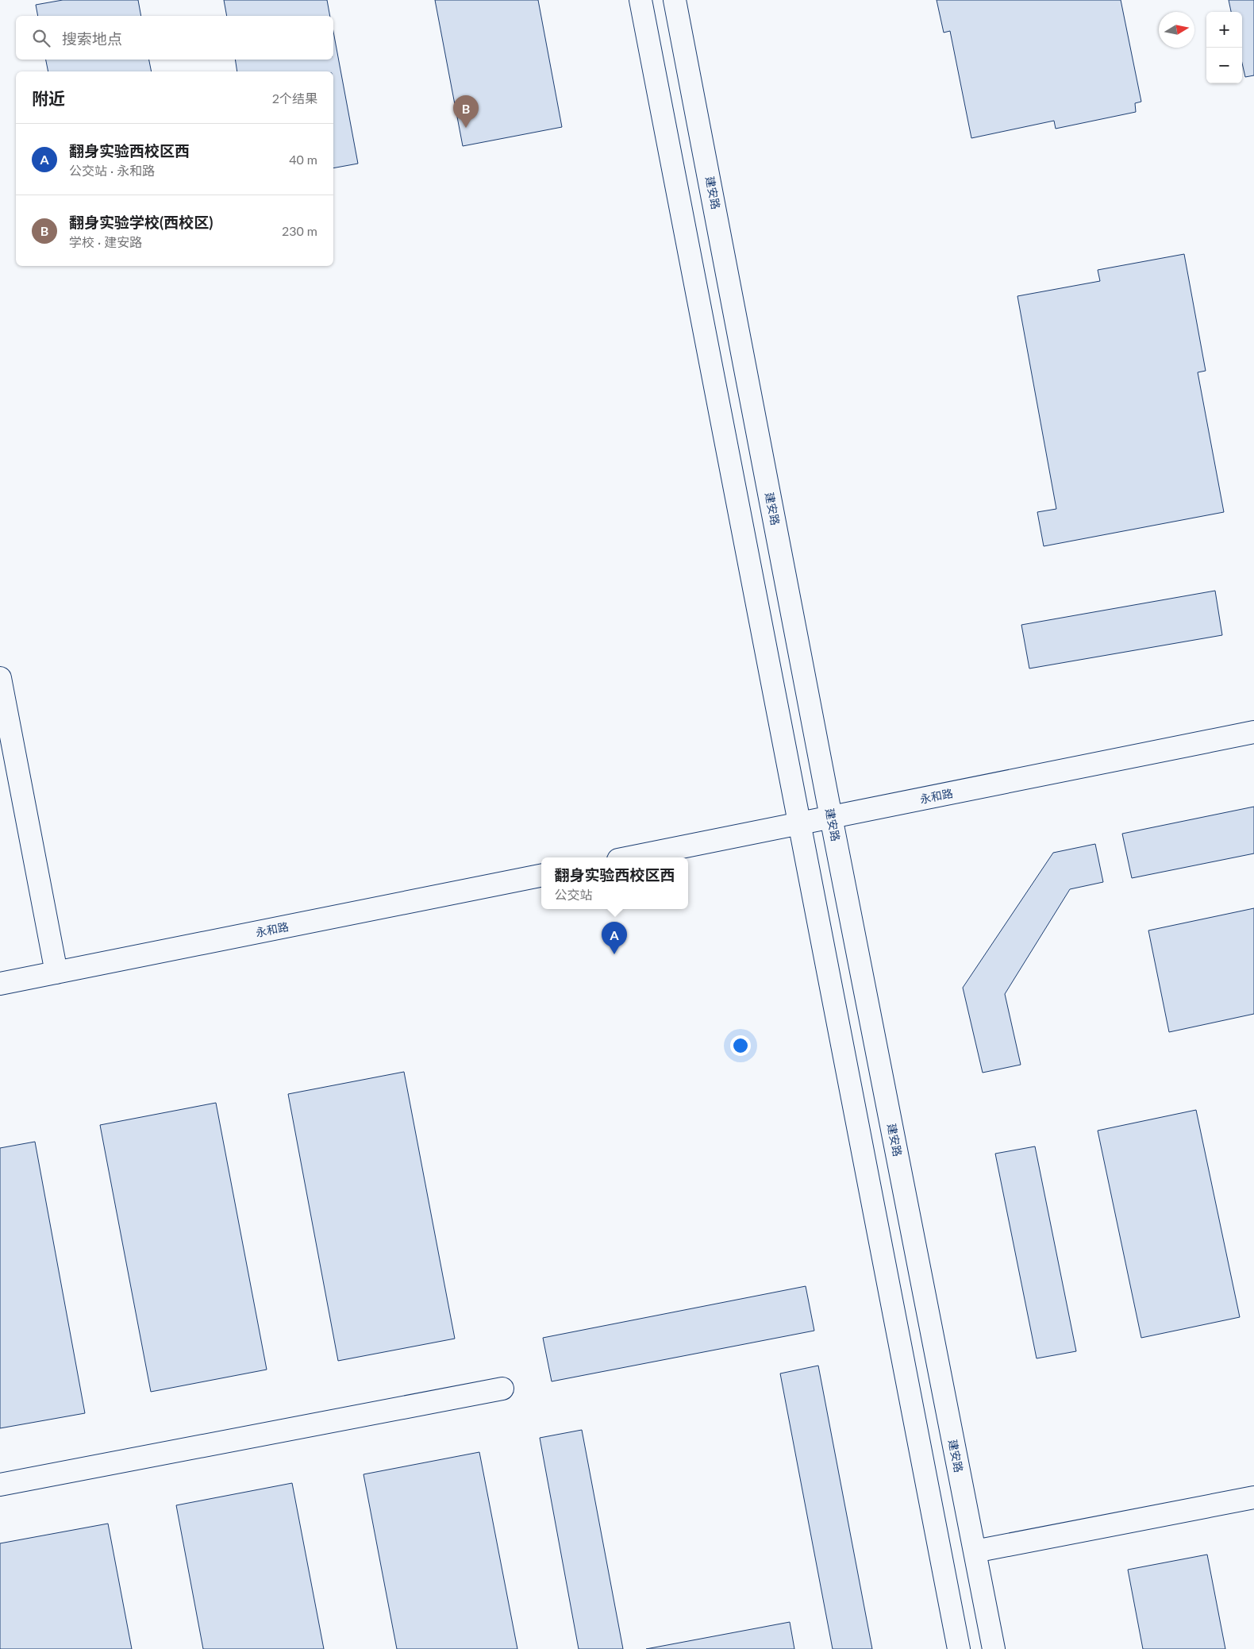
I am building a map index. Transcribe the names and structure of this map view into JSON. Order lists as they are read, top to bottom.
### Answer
{
  "streets": {
    "street": ["建安路", "永和路"]
  },
  "crossings": [
    ["建安路", "永和路"]
  ],
  "north": "right",
  "page": {
    "map_buttons": ["+", "−"],
    "search": "搜索地点",
    "heading": ["附近", "2个结果"],
    "pins": ["B", "A"],
    "list": [
      {
        "mark": "A",
        "name": "翻身实验西校区西",
        "note": "公交站 · 永和路",
        "value": "40 m"
      },
      {
        "mark": "B",
        "name": "翻身实验学校(西校区)",
        "note": "学校 · 建安路",
        "value": "230 m"
      }
    ],
    "popup": ["翻身实验西校区西", "公交站"]
  }
}
